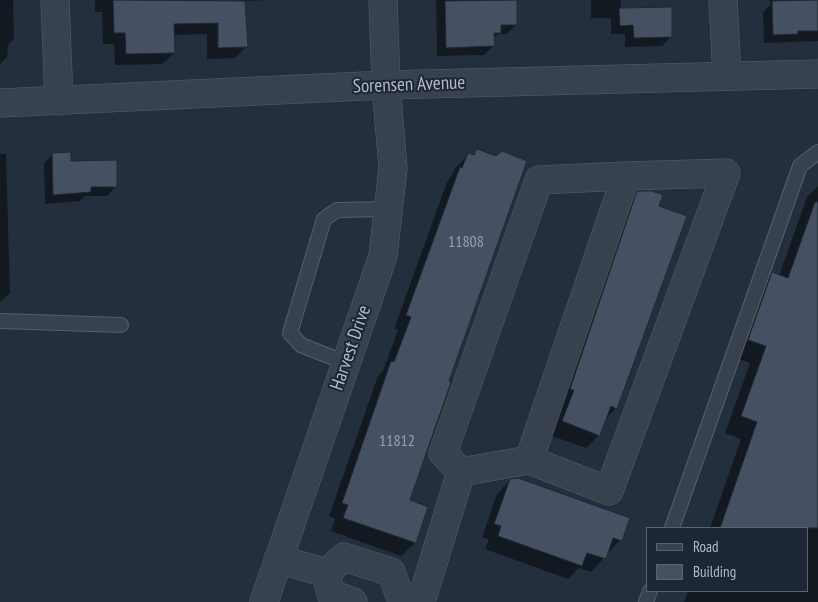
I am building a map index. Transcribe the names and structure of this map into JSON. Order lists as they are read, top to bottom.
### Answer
{
  "streets": {
    "street": ["Sorensen Avenue", "Harvest Drive"]
  },
  "crossings": [
    ["Sorensen Avenue", "Harvest Drive"]
  ],
  "house_numbers": ["11808", "11812"],
  "legend": ["Road", "Building"]
}
